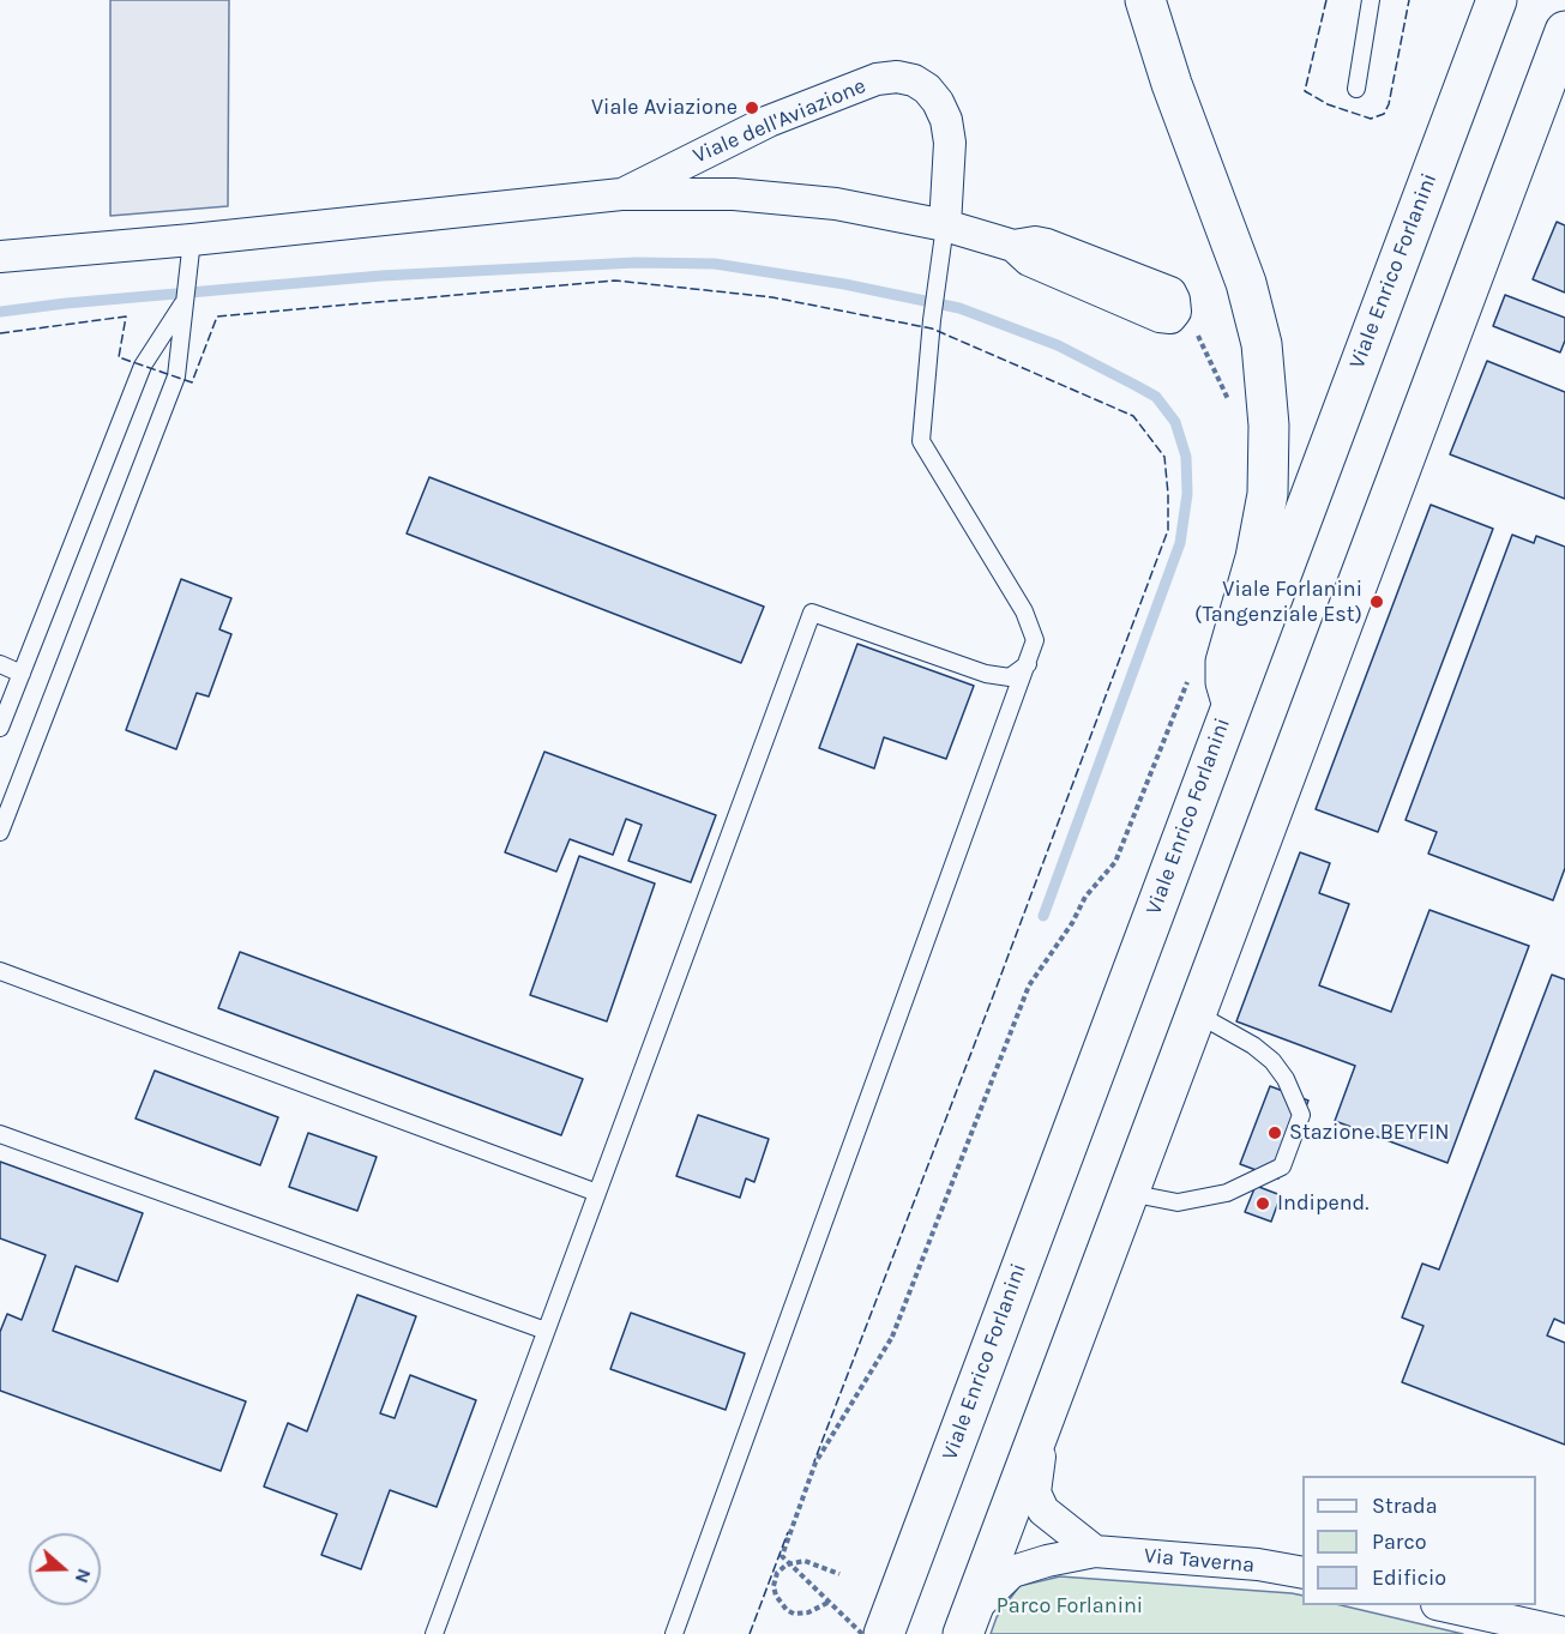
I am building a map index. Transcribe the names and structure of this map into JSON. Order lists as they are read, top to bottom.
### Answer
{
  "streets": {
    "main road": ["Viale Enrico Forlanini"],
    "street": ["Viale dell'Aviazione", "Via Taverna"]
  },
  "parks": ["Parco Forlanini"],
  "places": [
    "Viale Aviazione",
    "Viale Forlanini (Tangenziale Est)",
    "Stazione BEYFIN",
    "Indipend."
  ],
  "legend": ["Strada", "Parco", "Edificio"],
  "north": "right"
}
